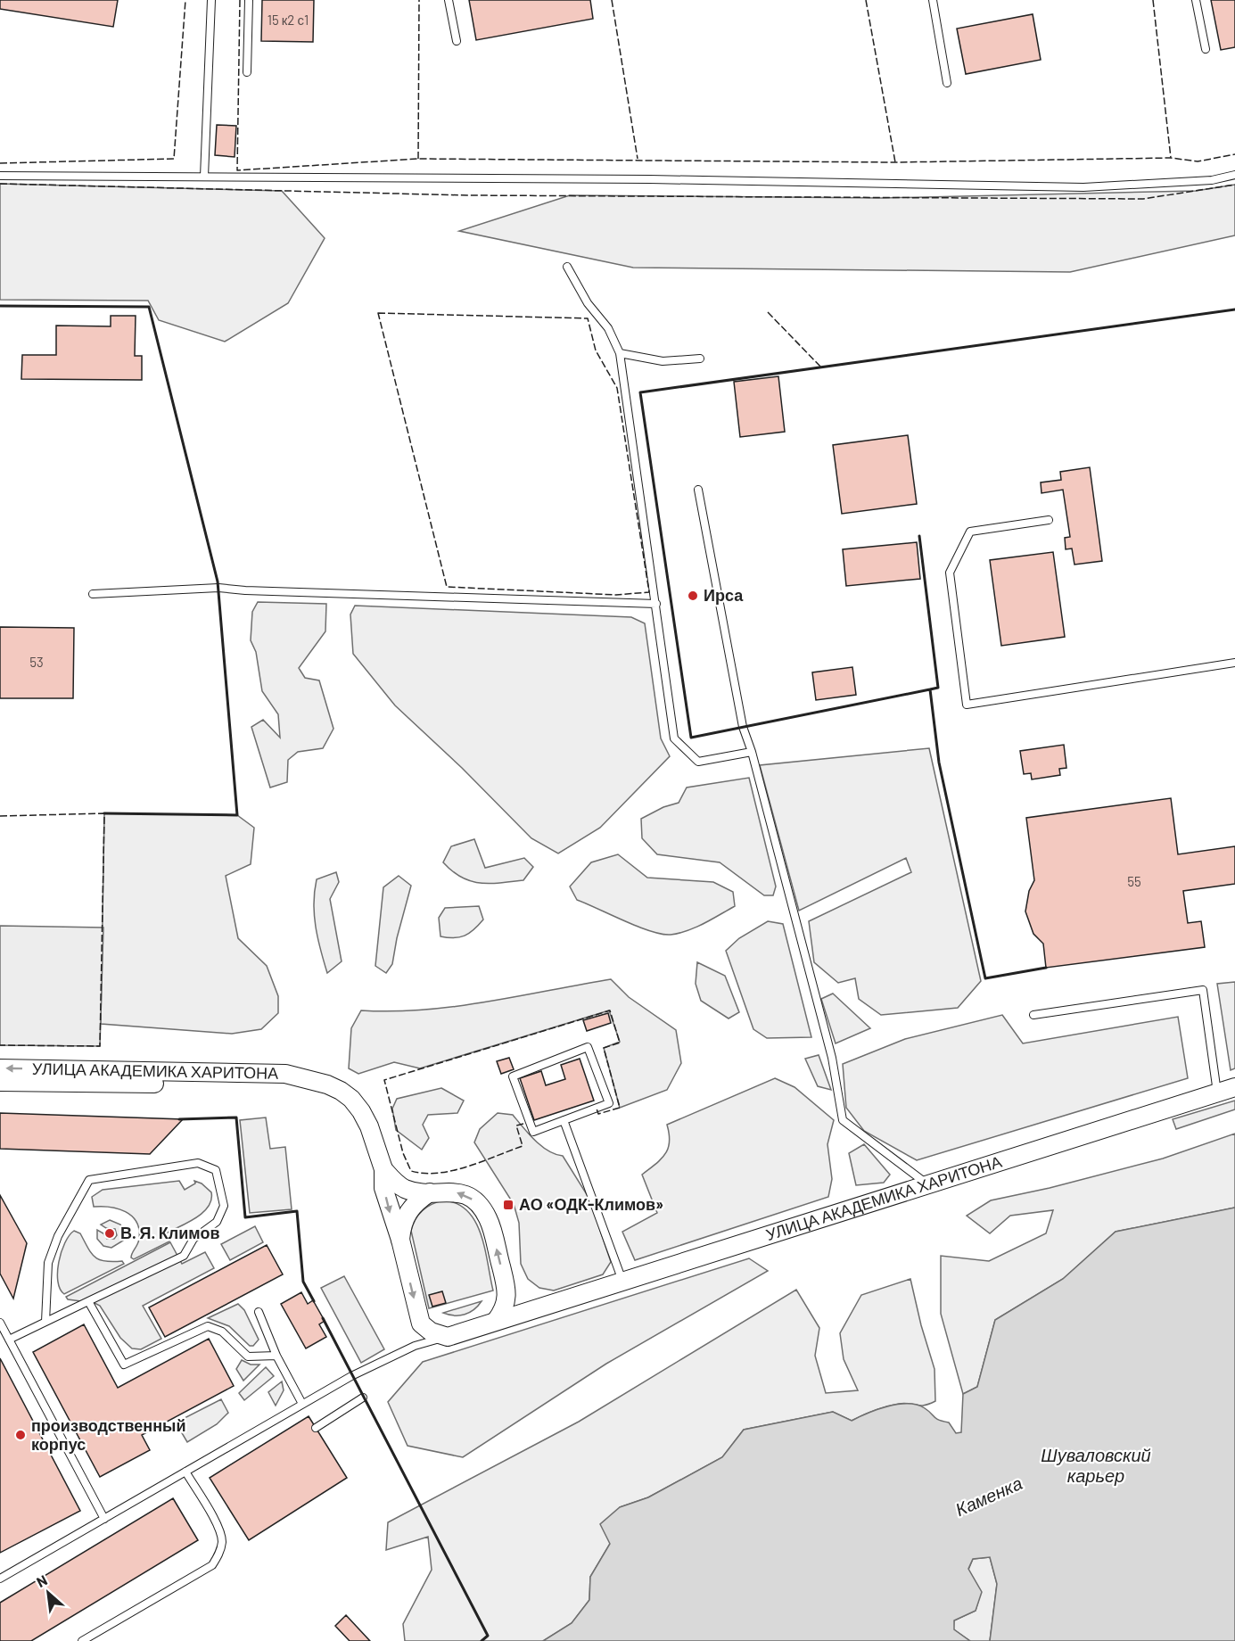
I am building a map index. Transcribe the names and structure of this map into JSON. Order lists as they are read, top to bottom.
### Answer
{
  "streets": {
    "street": ["УЛИЦА АКАДЕМИКА ХАРИТОНА"]
  },
  "water": ["Шуваловский карьер", "Каменка"],
  "places": {
    "other": ["Ирса", "В. Я. Климов", "производственный корпус"],
    "transit": ["АО «ОДК-Климов»"]
  },
  "house_numbers": ["15 к2 с1", "53", "55"],
  "north": "top left"
}
